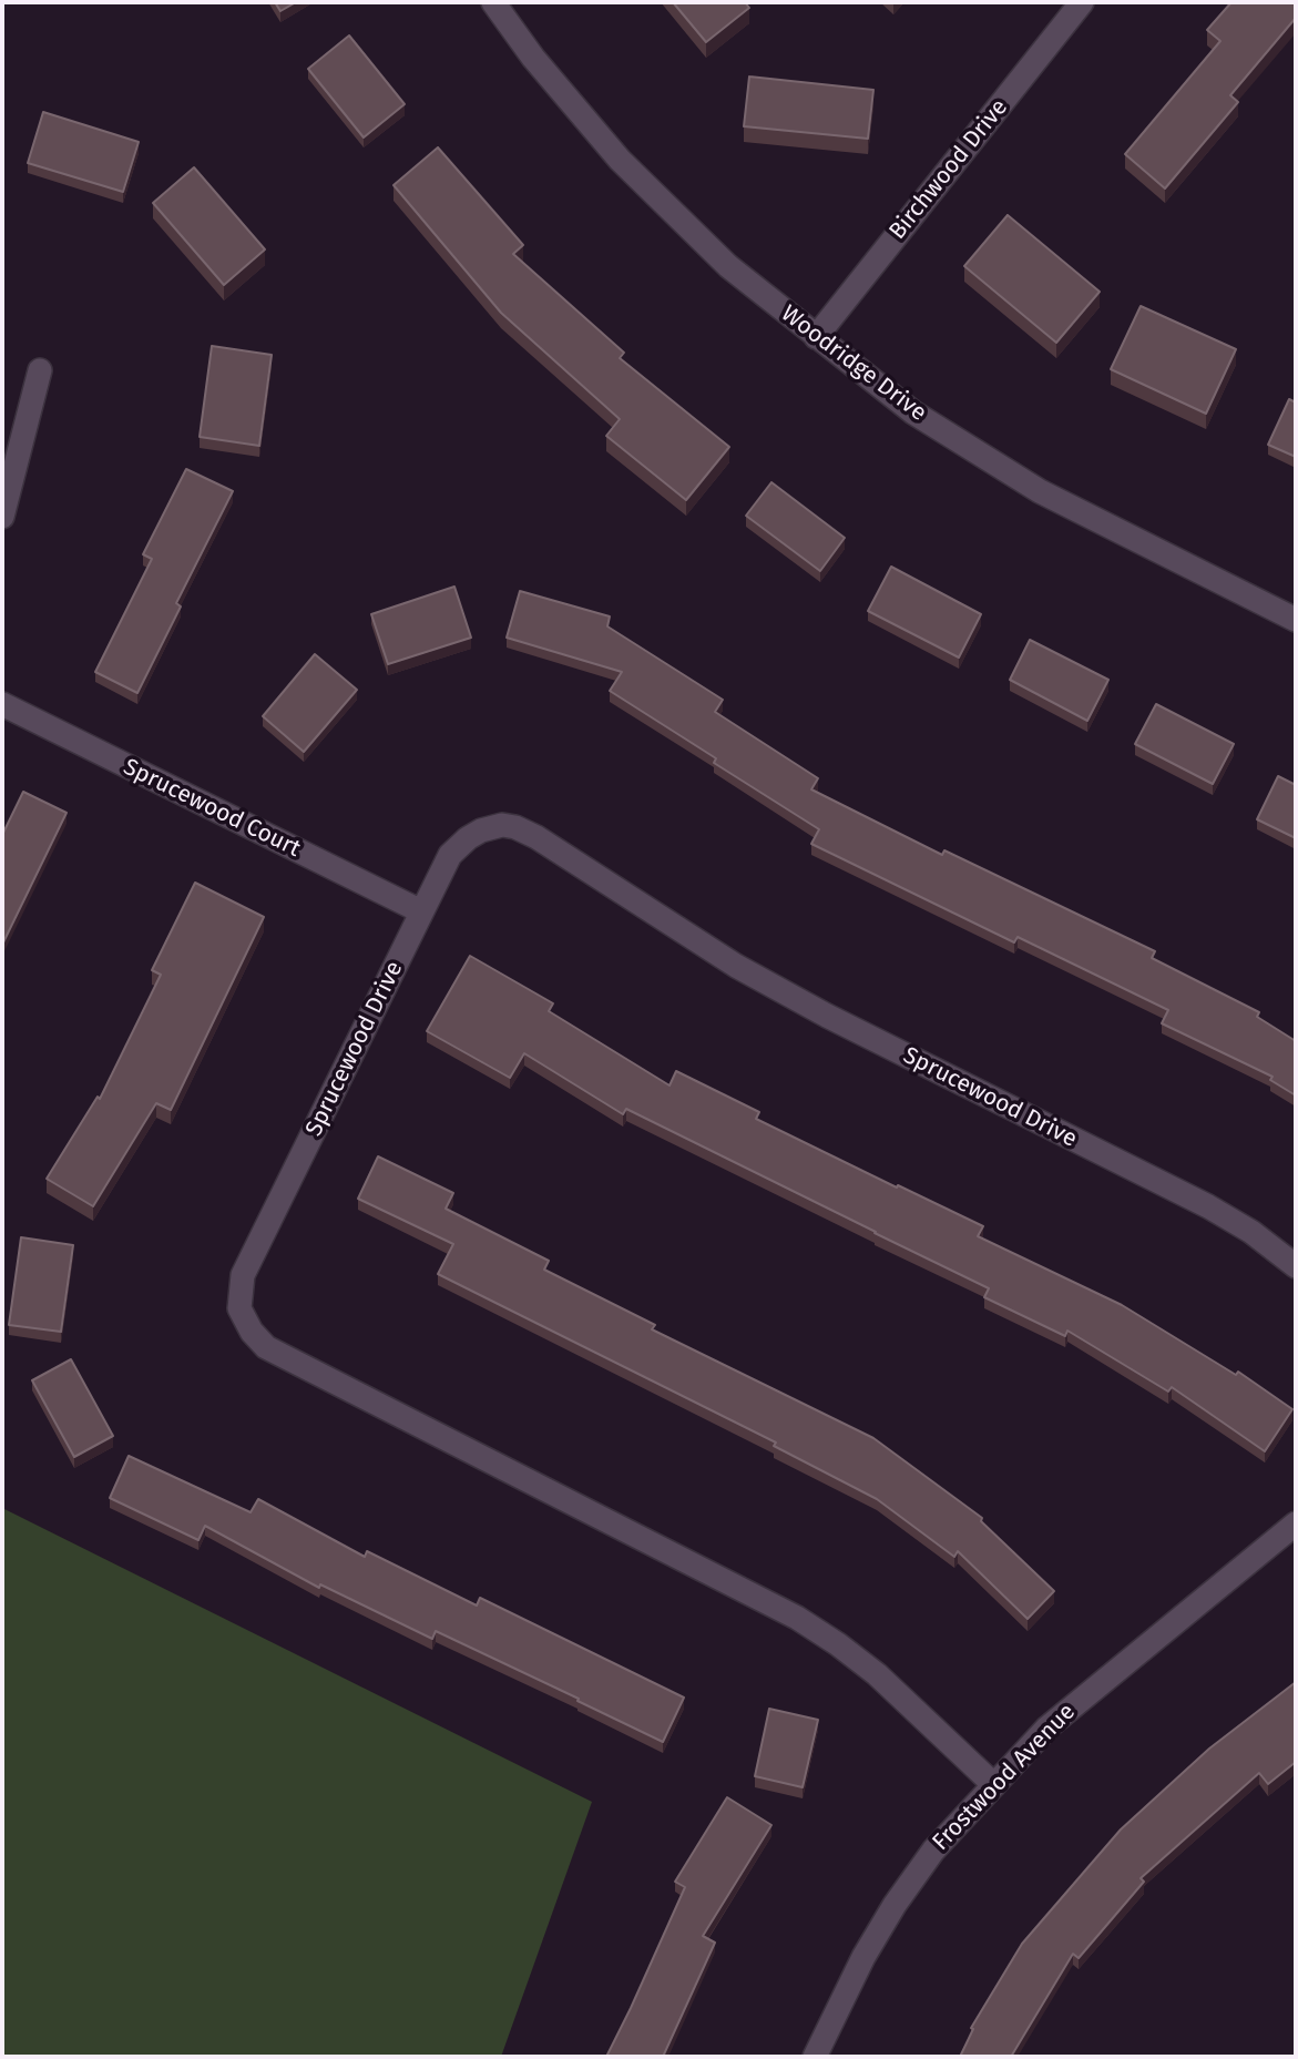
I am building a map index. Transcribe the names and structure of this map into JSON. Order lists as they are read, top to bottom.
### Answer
{
  "streets": {
    "street": [
      "Birchwood Drive",
      "Woodridge Drive",
      "Sprucewood Court",
      "Sprucewood Drive",
      "Frostwood Avenue"
    ]
  },
  "crossings": [
    ["Birchwood Drive", "Woodridge Drive"],
    ["Sprucewood Court", "Sprucewood Drive"],
    ["Sprucewood Drive", "Frostwood Avenue"]
  ]
}
